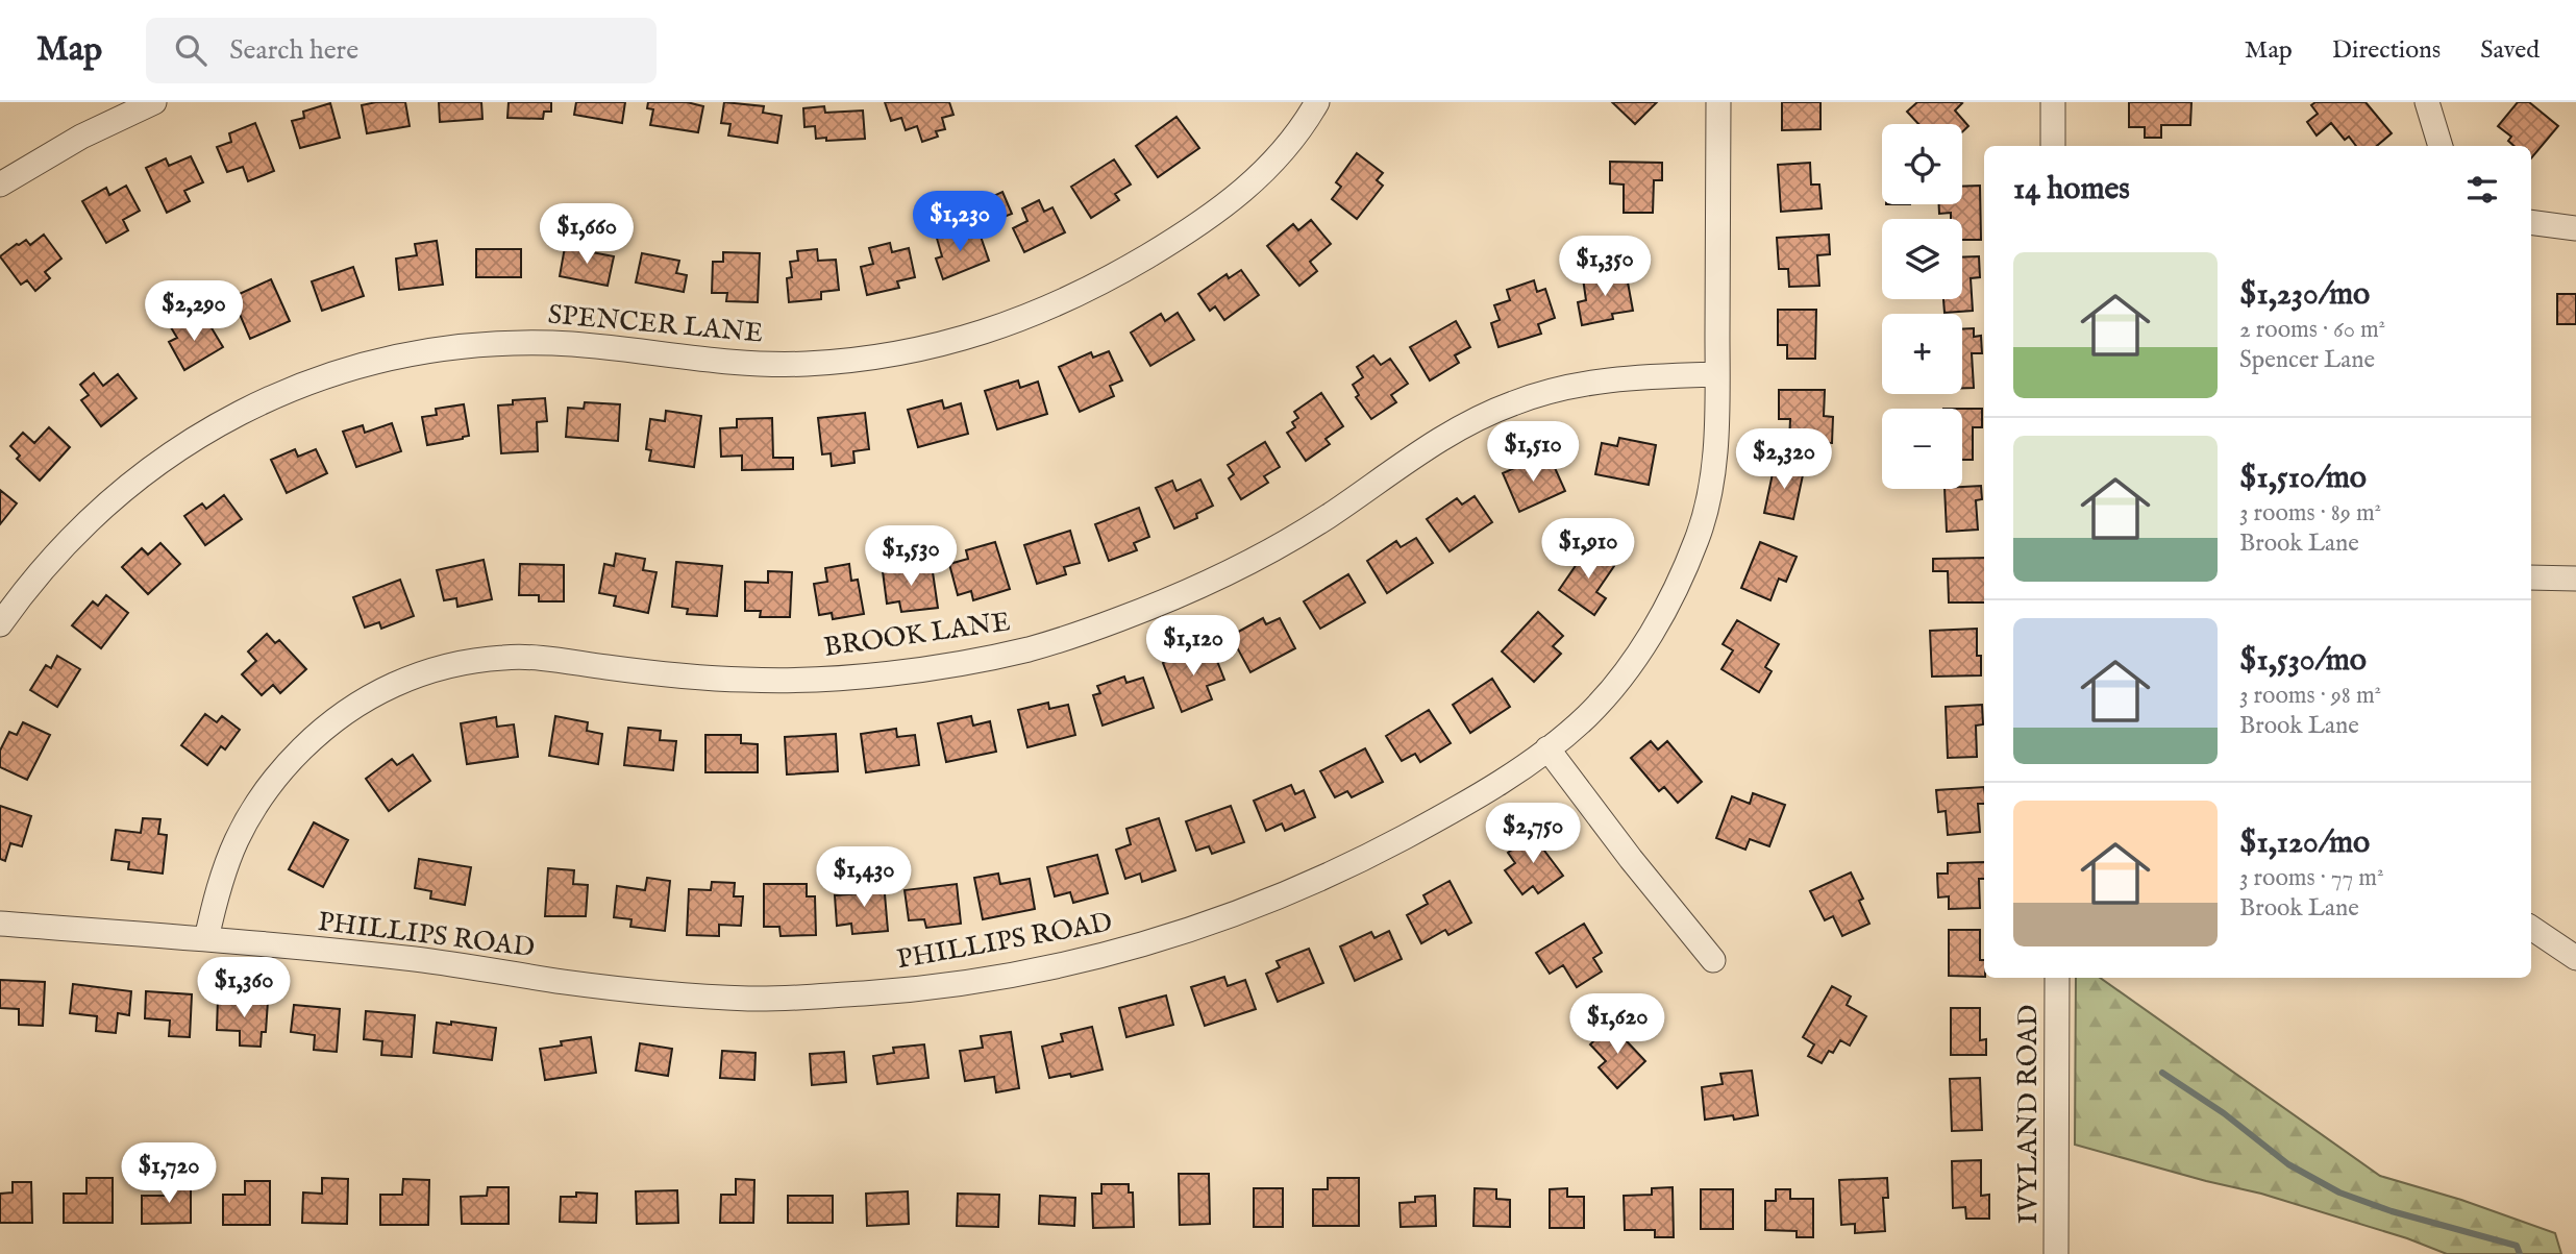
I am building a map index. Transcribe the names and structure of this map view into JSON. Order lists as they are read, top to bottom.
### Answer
{
  "streets": {
    "street": [
      "SPENCER LANE",
      "BROOK LANE",
      "PHILLIPS ROAD",
      "IVYLAND ROAD"
    ]
  },
  "crossings": [
    ["BROOK LANE", "PHILLIPS ROAD"]
  ],
  "page": {
    "header": "Map",
    "search": "Search here",
    "nav": ["Map", "Directions", "Saved"],
    "map_buttons": ["+", "−"],
    "heading": "14 homes",
    "price": [
      "$1,230",
      "$1,660",
      "$1,350",
      "$2,290",
      "$1,510",
      "$2,320",
      "$1,910",
      "$1,530",
      "$1,120",
      "$2,750",
      "$1,430",
      "$1,360",
      "$1,620",
      "$1,720"
    ],
    "list": [
      {
        "name": "$1,230/mo",
        "note": "2 rooms · 60 m² · Spencer Lane"
      },
      {
        "name": "$1,510/mo",
        "note": "3 rooms · 89 m² · Brook Lane"
      },
      {
        "name": "$1,530/mo",
        "note": "3 rooms · 98 m² · Brook Lane"
      },
      {
        "name": "$1,120/mo",
        "note": "3 rooms · 77 m² · Brook Lane"
      }
    ]
  }
}
